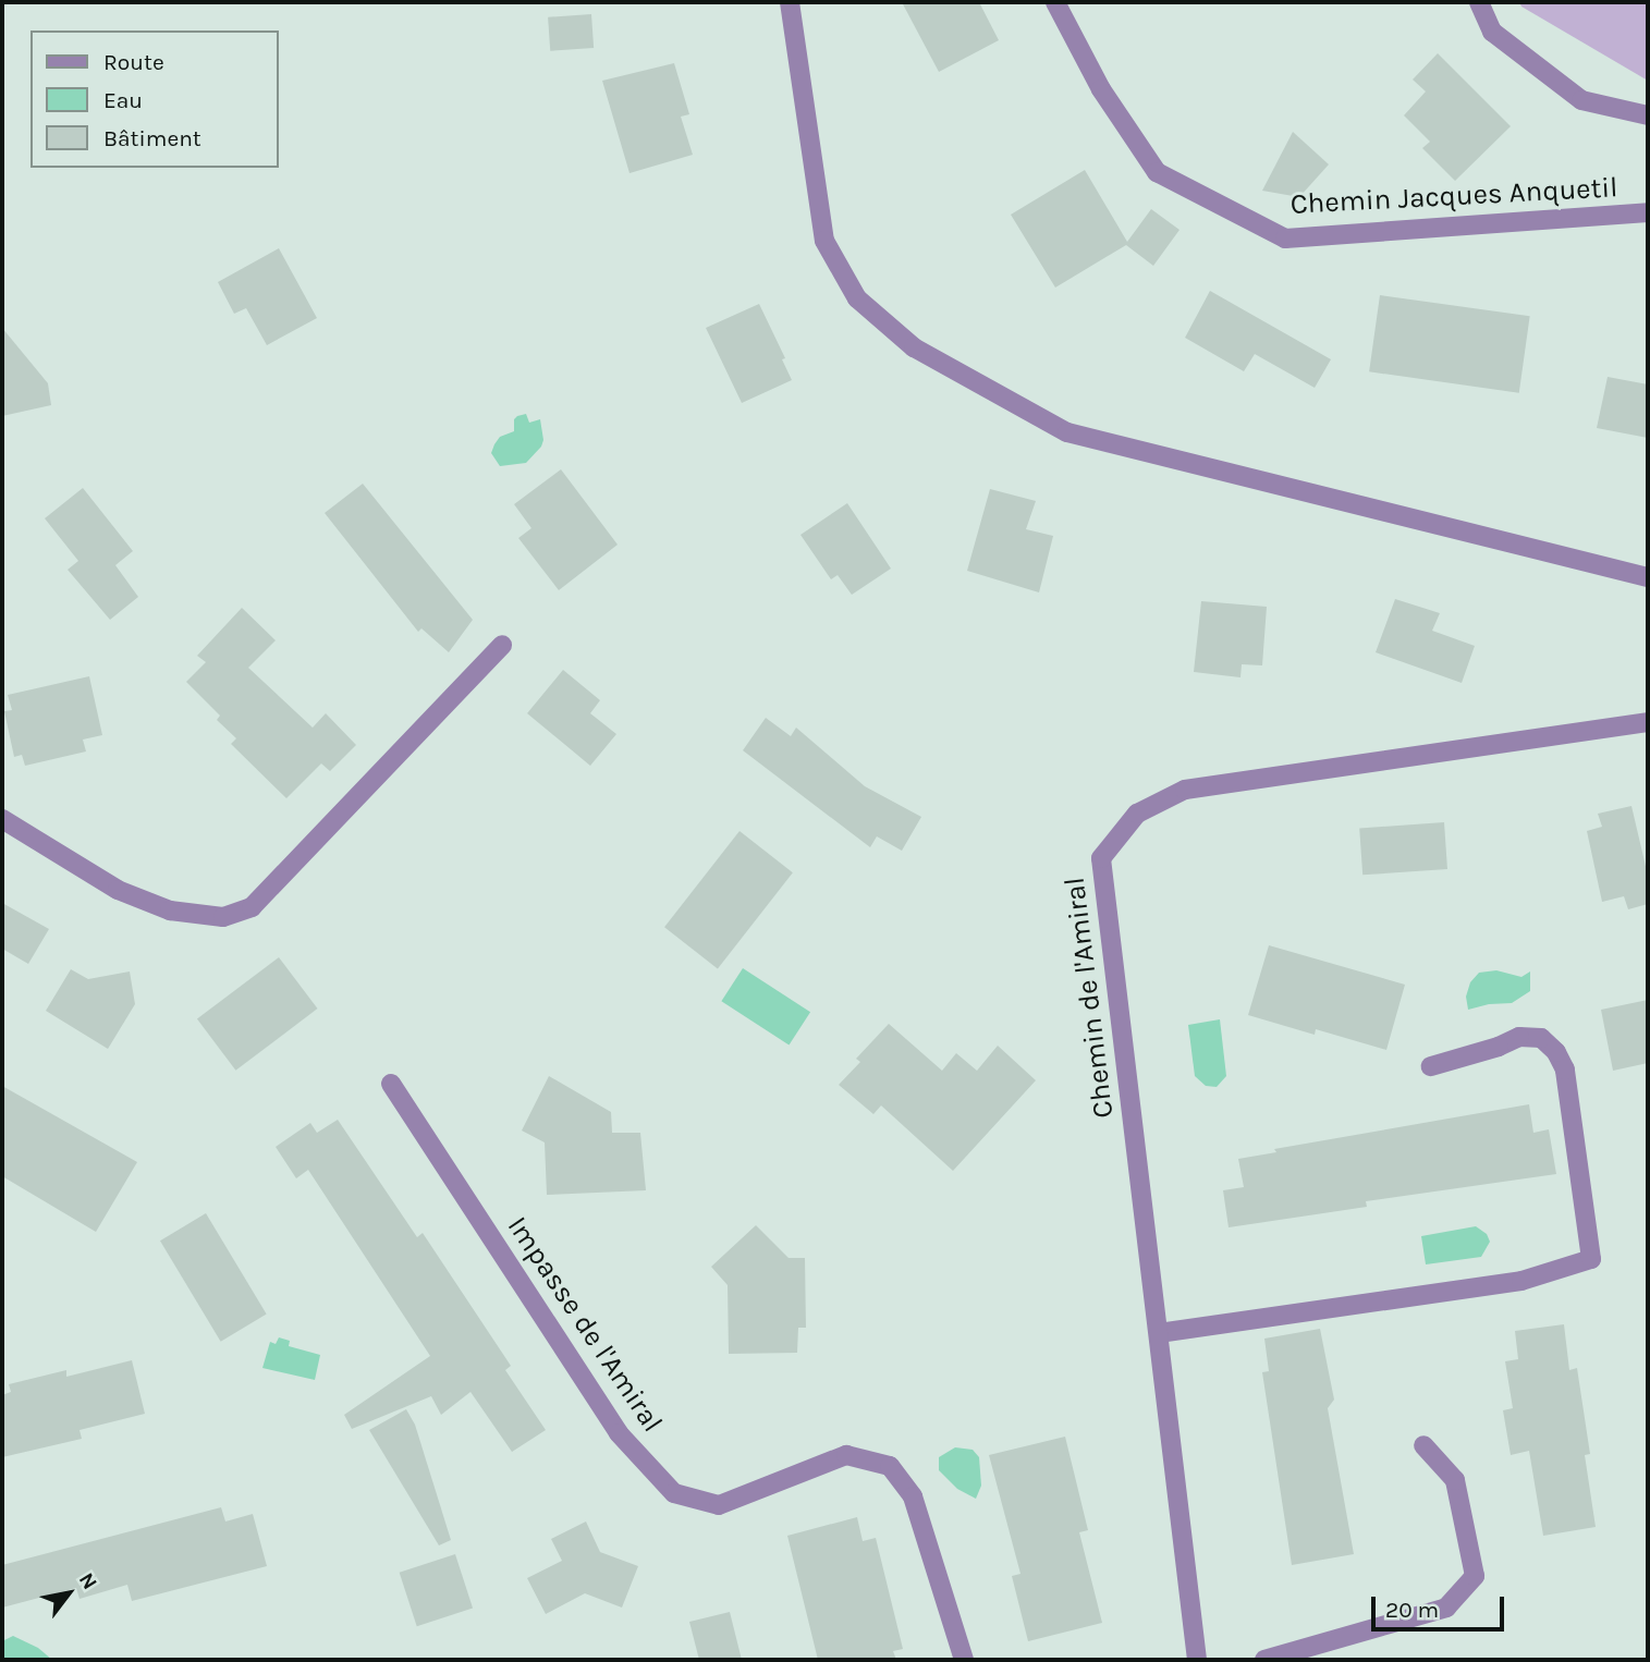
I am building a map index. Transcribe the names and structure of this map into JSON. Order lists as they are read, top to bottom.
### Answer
{
  "streets": {
    "street": ["Chemin Jacques Anquetil", "Chemin de l'Amiral", "Impasse de l'Amiral"]
  },
  "legend": ["Route", "Eau", "Bâtiment"],
  "scale_bar": "20 m",
  "north": "top right"
}
